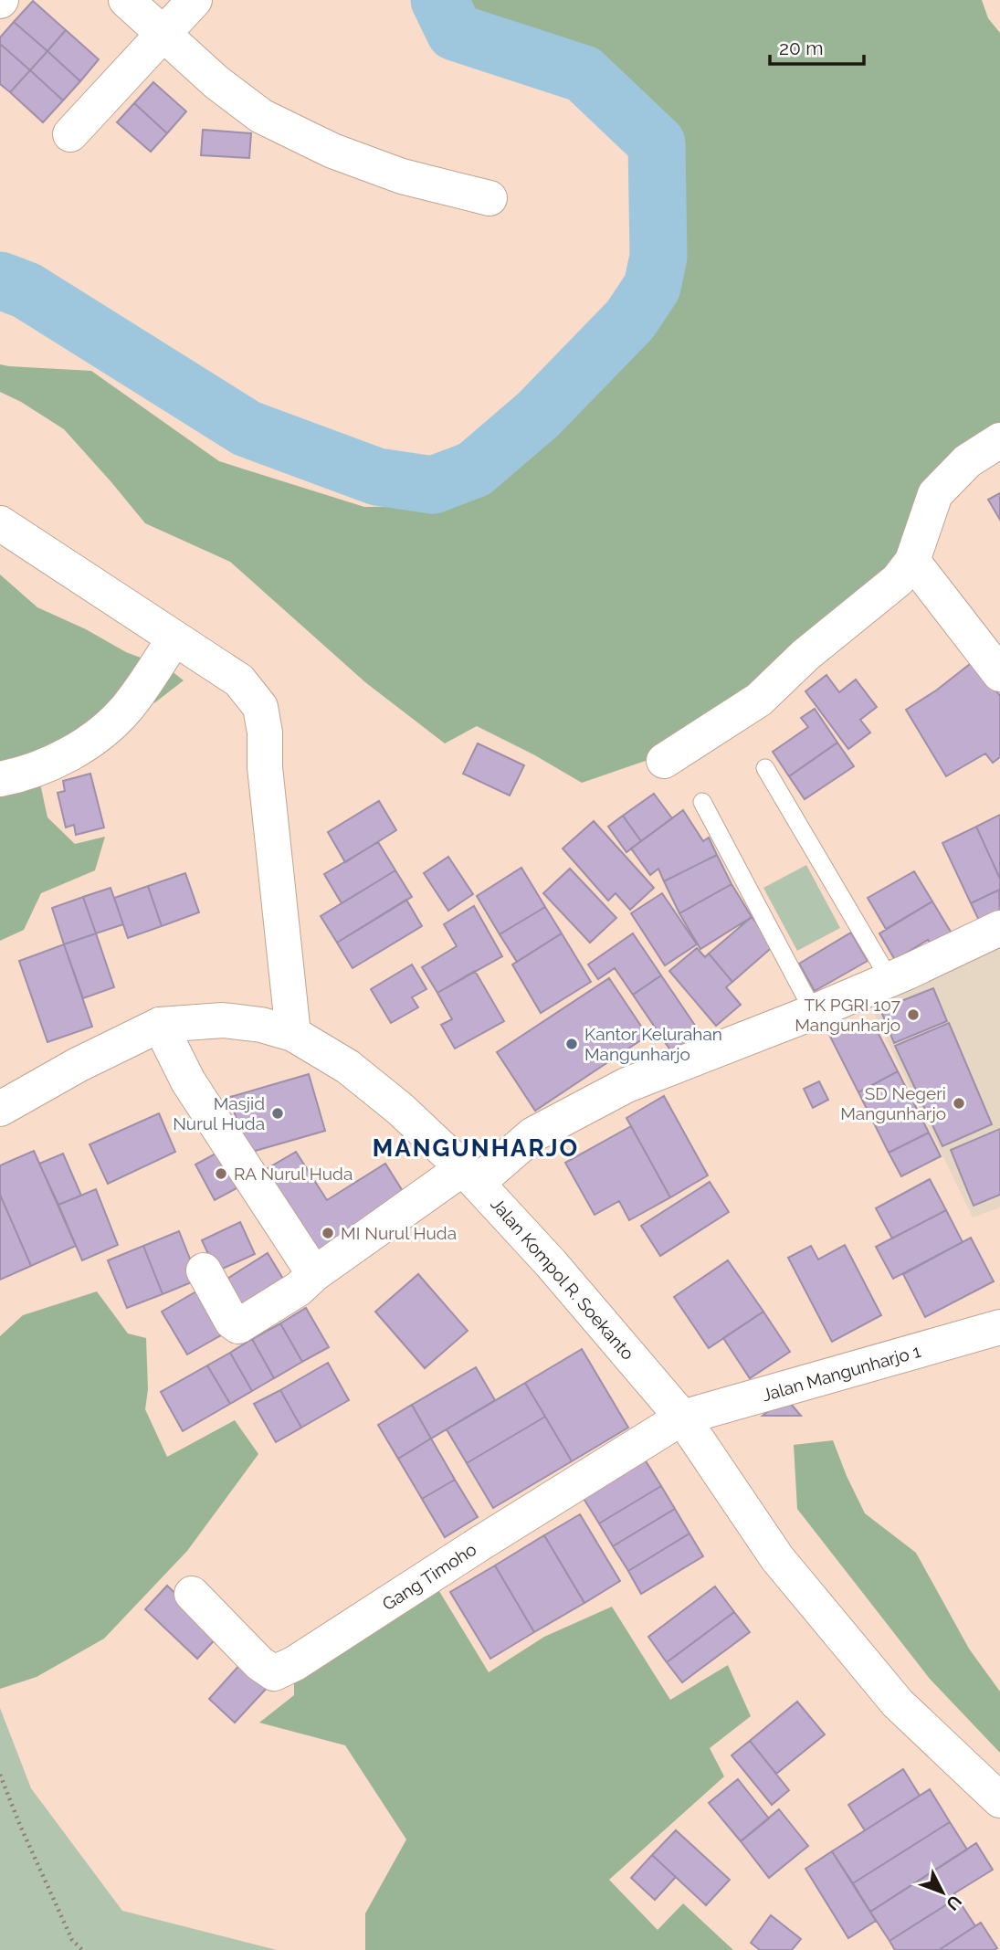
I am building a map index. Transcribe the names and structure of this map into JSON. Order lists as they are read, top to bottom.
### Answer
{
  "streets": {
    "street": ["Jalan Kompol R. Soekanto", "Jalan Mangunharjo 1", "Gang Timoho"]
  },
  "crossings": [
    ["Jalan Kompol R. Soekanto", "Jalan Mangunharjo 1"],
    ["Jalan Kompol R. Soekanto", "Gang Timoho"],
    ["Jalan Mangunharjo 1", "Gang Timoho"]
  ],
  "districts": ["MANGUNHARJO"],
  "places": [
    "TK PGRI 107 Mangunharjo",
    "Kantor Kelurahan Mangunharjo",
    "SD Negeri Mangunharjo",
    "Masjid Nurul Huda",
    "RA Nurul Huda",
    "MI Nurul Huda"
  ],
  "scale_bar": "20 m",
  "north": "bottom right"
}
